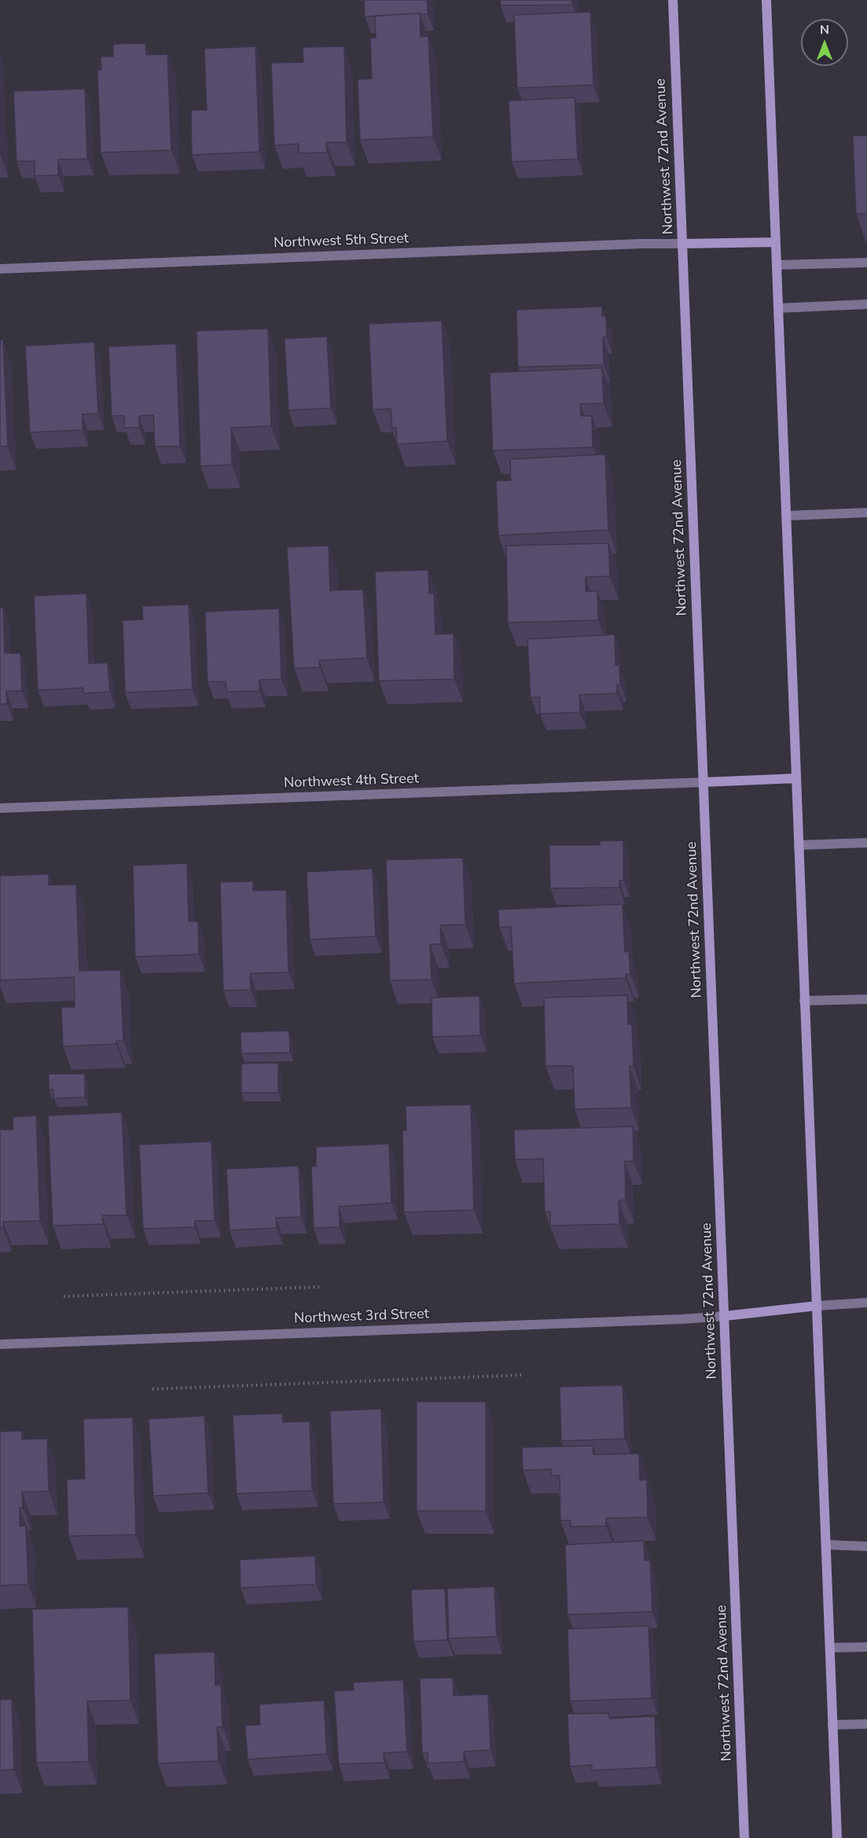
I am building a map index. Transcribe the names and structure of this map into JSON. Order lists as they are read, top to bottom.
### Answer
{
  "streets": {
    "main road": ["Northwest 72nd Avenue"],
    "street": ["Northwest 5th Street", "Northwest 4th Street", "Northwest 3rd Street"]
  },
  "crossings": [
    ["Northwest 72nd Avenue", "Northwest 5th Street"],
    ["Northwest 72nd Avenue", "Northwest 4th Street"],
    ["Northwest 72nd Avenue", "Northwest 3rd Street"]
  ],
  "north": "top"
}
